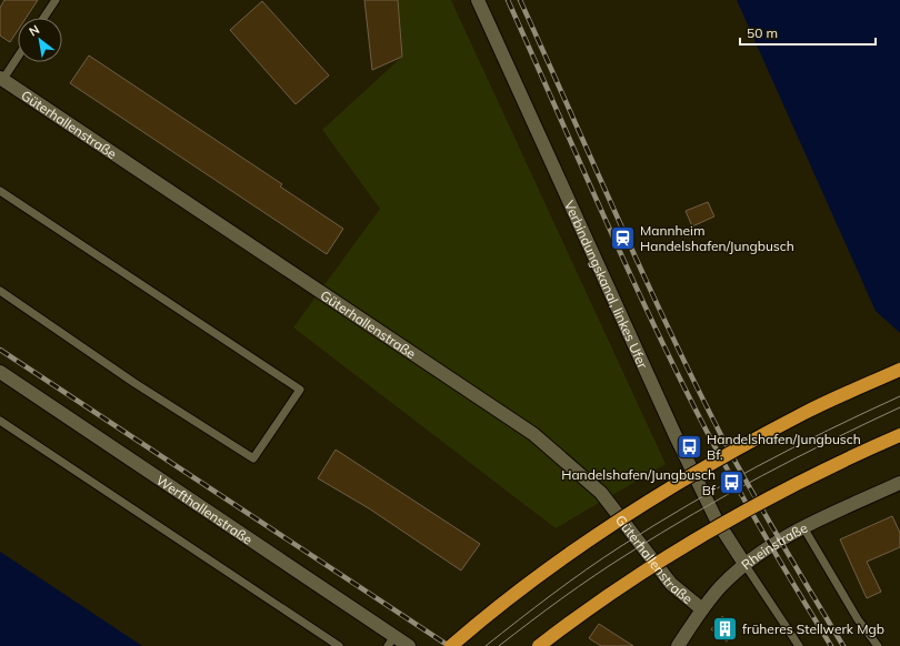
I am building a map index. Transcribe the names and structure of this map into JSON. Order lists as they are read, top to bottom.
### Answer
{
  "streets": {
    "street": [
      "Güterhallenstraße",
      "Verbindungskanal, linkes Ufer",
      "Werfthallenstraße",
      "Rheinstraße"
    ]
  },
  "crossings": [
    ["Güterhallenstraße", "Rheinstraße"],
    ["Verbindungskanal, linkes Ufer", "Rheinstraße"]
  ],
  "places": {
    "station": ["Mannheim Handelshafen/Jungbusch"],
    "bus stop": ["Handelshafen/Jungbusch Bf.", "Handelshafen/Jungbusch Bf"],
    "building": ["früheres Stellwerk Mgb"]
  },
  "scale_bar": "50 m",
  "north": "top left"
}
